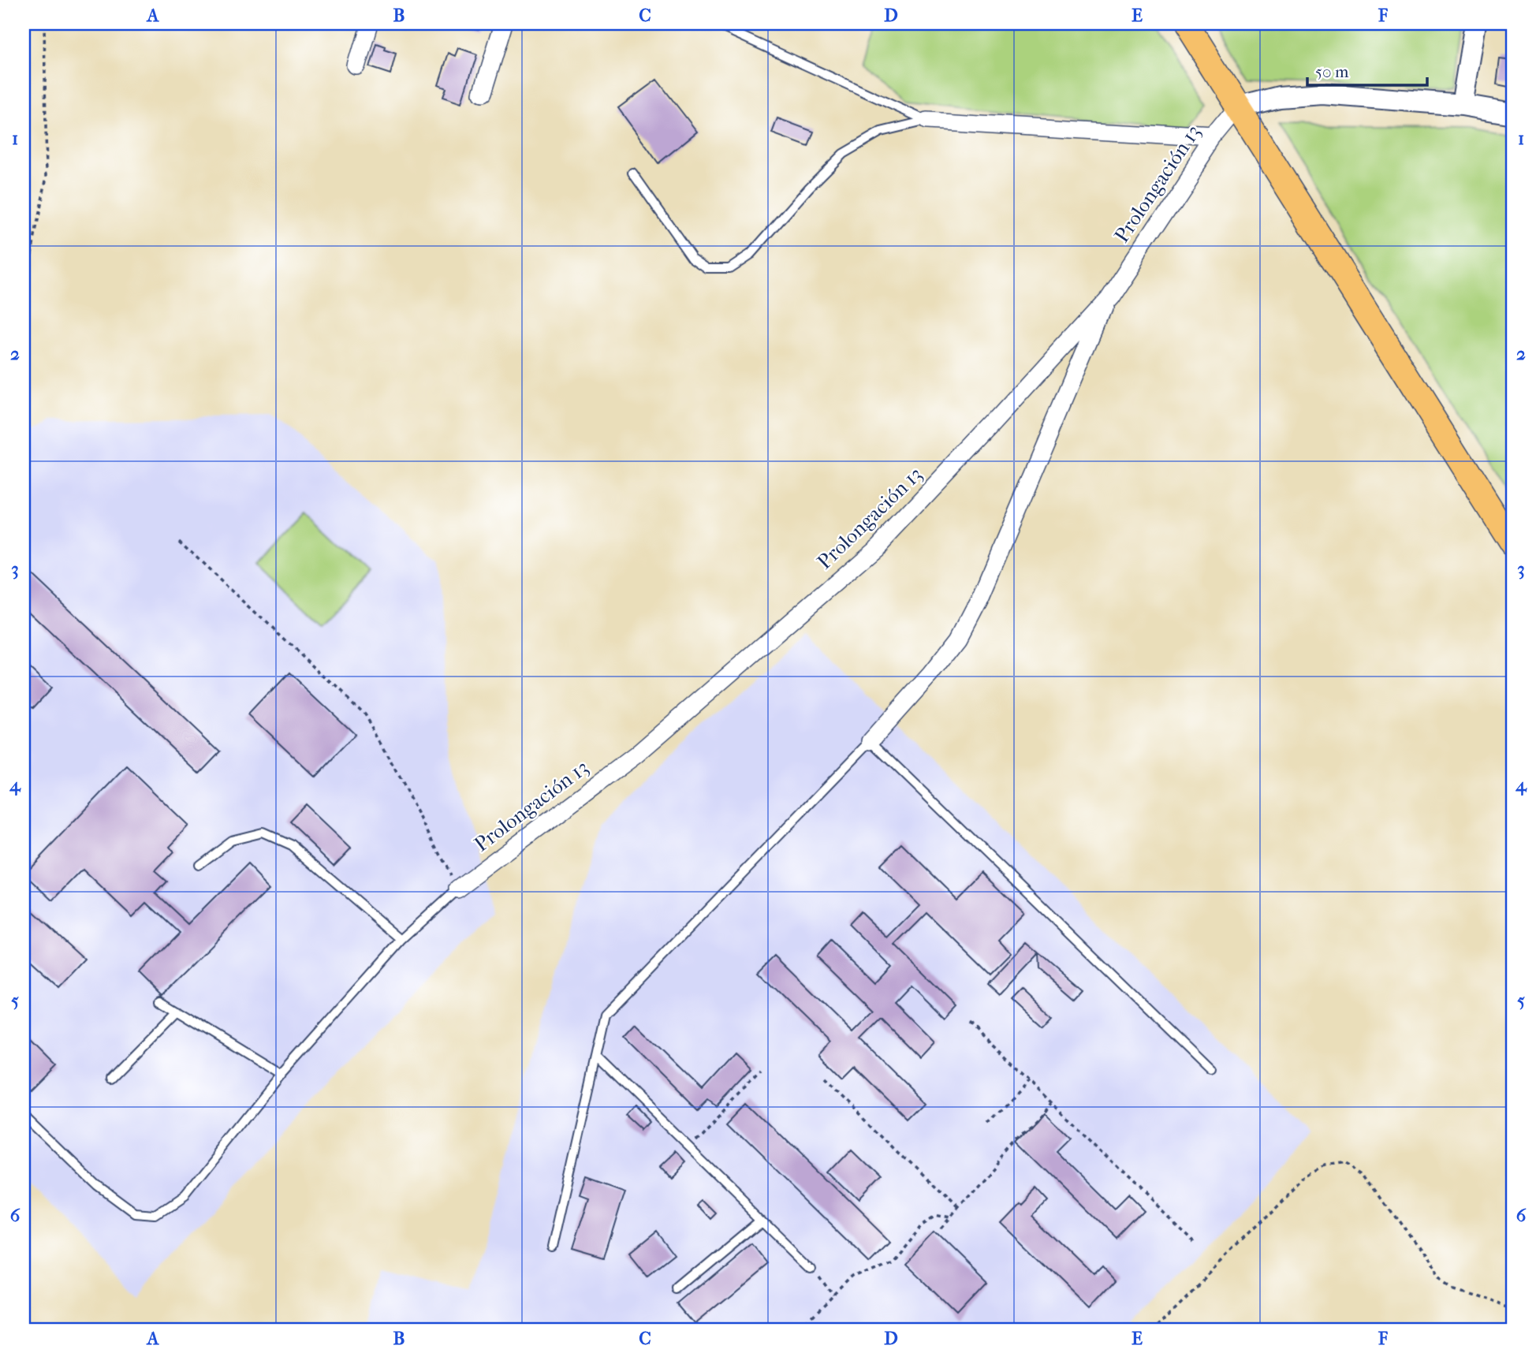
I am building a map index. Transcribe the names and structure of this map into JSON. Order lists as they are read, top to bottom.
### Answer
{
  "streets": {
    "street": ["Prolongación 13"]
  },
  "scale_bar": "50 m",
  "grid": {
    "columns": [
      "A",
      "B",
      "C",
      "D",
      "E",
      "F"
    ],
    "rows": [
      "1",
      "2",
      "3",
      "4",
      "5",
      "6"
    ]
  }
}
